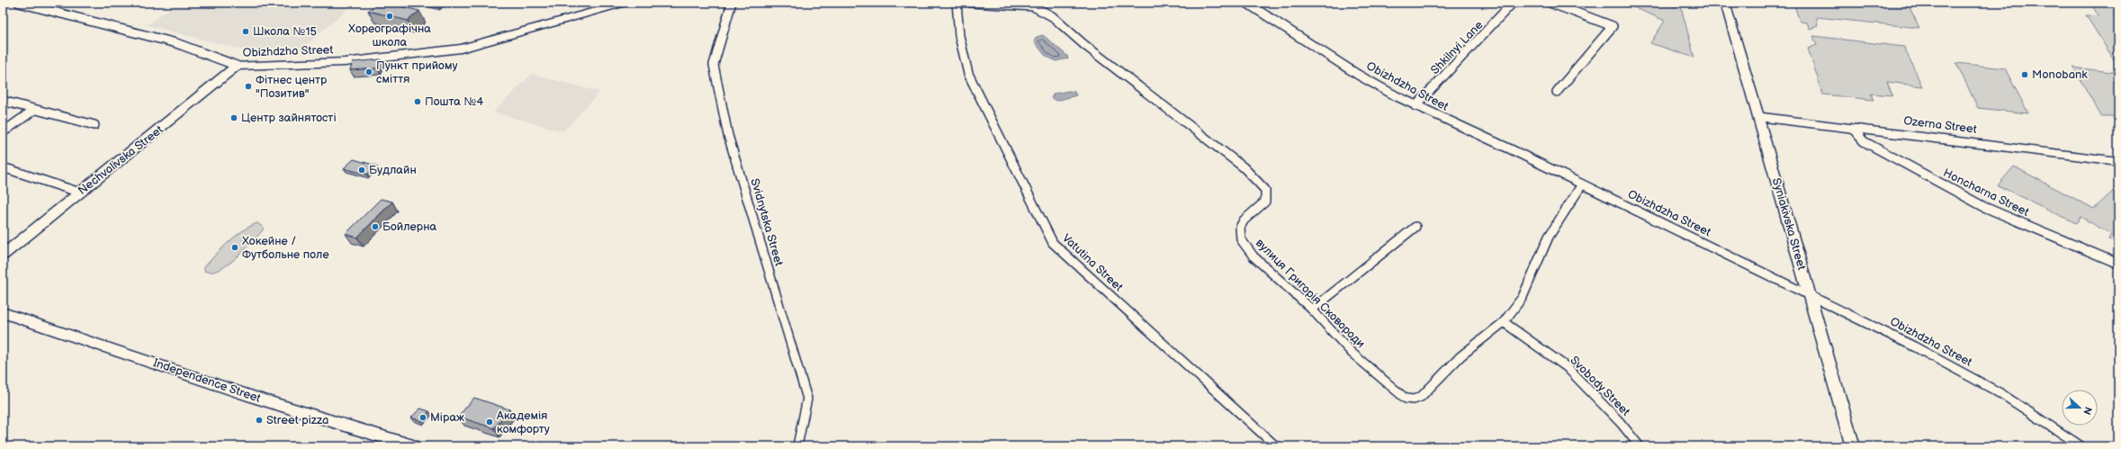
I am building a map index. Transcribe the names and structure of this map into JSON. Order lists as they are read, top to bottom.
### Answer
{
  "streets": {
    "street": [
      "Shkilnyi Lane",
      "Obizhdzha Street",
      "Ozerna Street",
      "Nechvalivska Street",
      "Honcharna Street",
      "Svidnytska Street",
      "Syniakivska Street",
      "Vatutina Street",
      "вулиця Григорія Сковороди",
      "Independence Street",
      "Svobody Street"
    ]
  },
  "crossings": [
    ["Shkilnyi Lane", "Obizhdzha Street"],
    ["Obizhdzha Street", "Nechvalivska Street"],
    ["Obizhdzha Street", "Syniakivska Street"],
    ["Obizhdzha Street", "вулиця Григорія Сковороди"],
    ["Ozerna Street", "Honcharna Street"],
    ["Ozerna Street", "Syniakivska Street"],
    ["вулиця Григорія Сковороди", "Svobody Street"]
  ],
  "places": [
    "Хореографічна школа",
    "Школа №15",
    "Пункт прийому сміття",
    "Monobank",
    "Фітнес центр \"Позитив\"",
    "Пошта №4",
    "Центр зайнятості",
    "Будлайн",
    "Бойлерна",
    "Хокейне / Футбольне поле",
    "Міраж",
    "Street pizza",
    "Академія комфорту"
  ],
  "north": "right"
}
